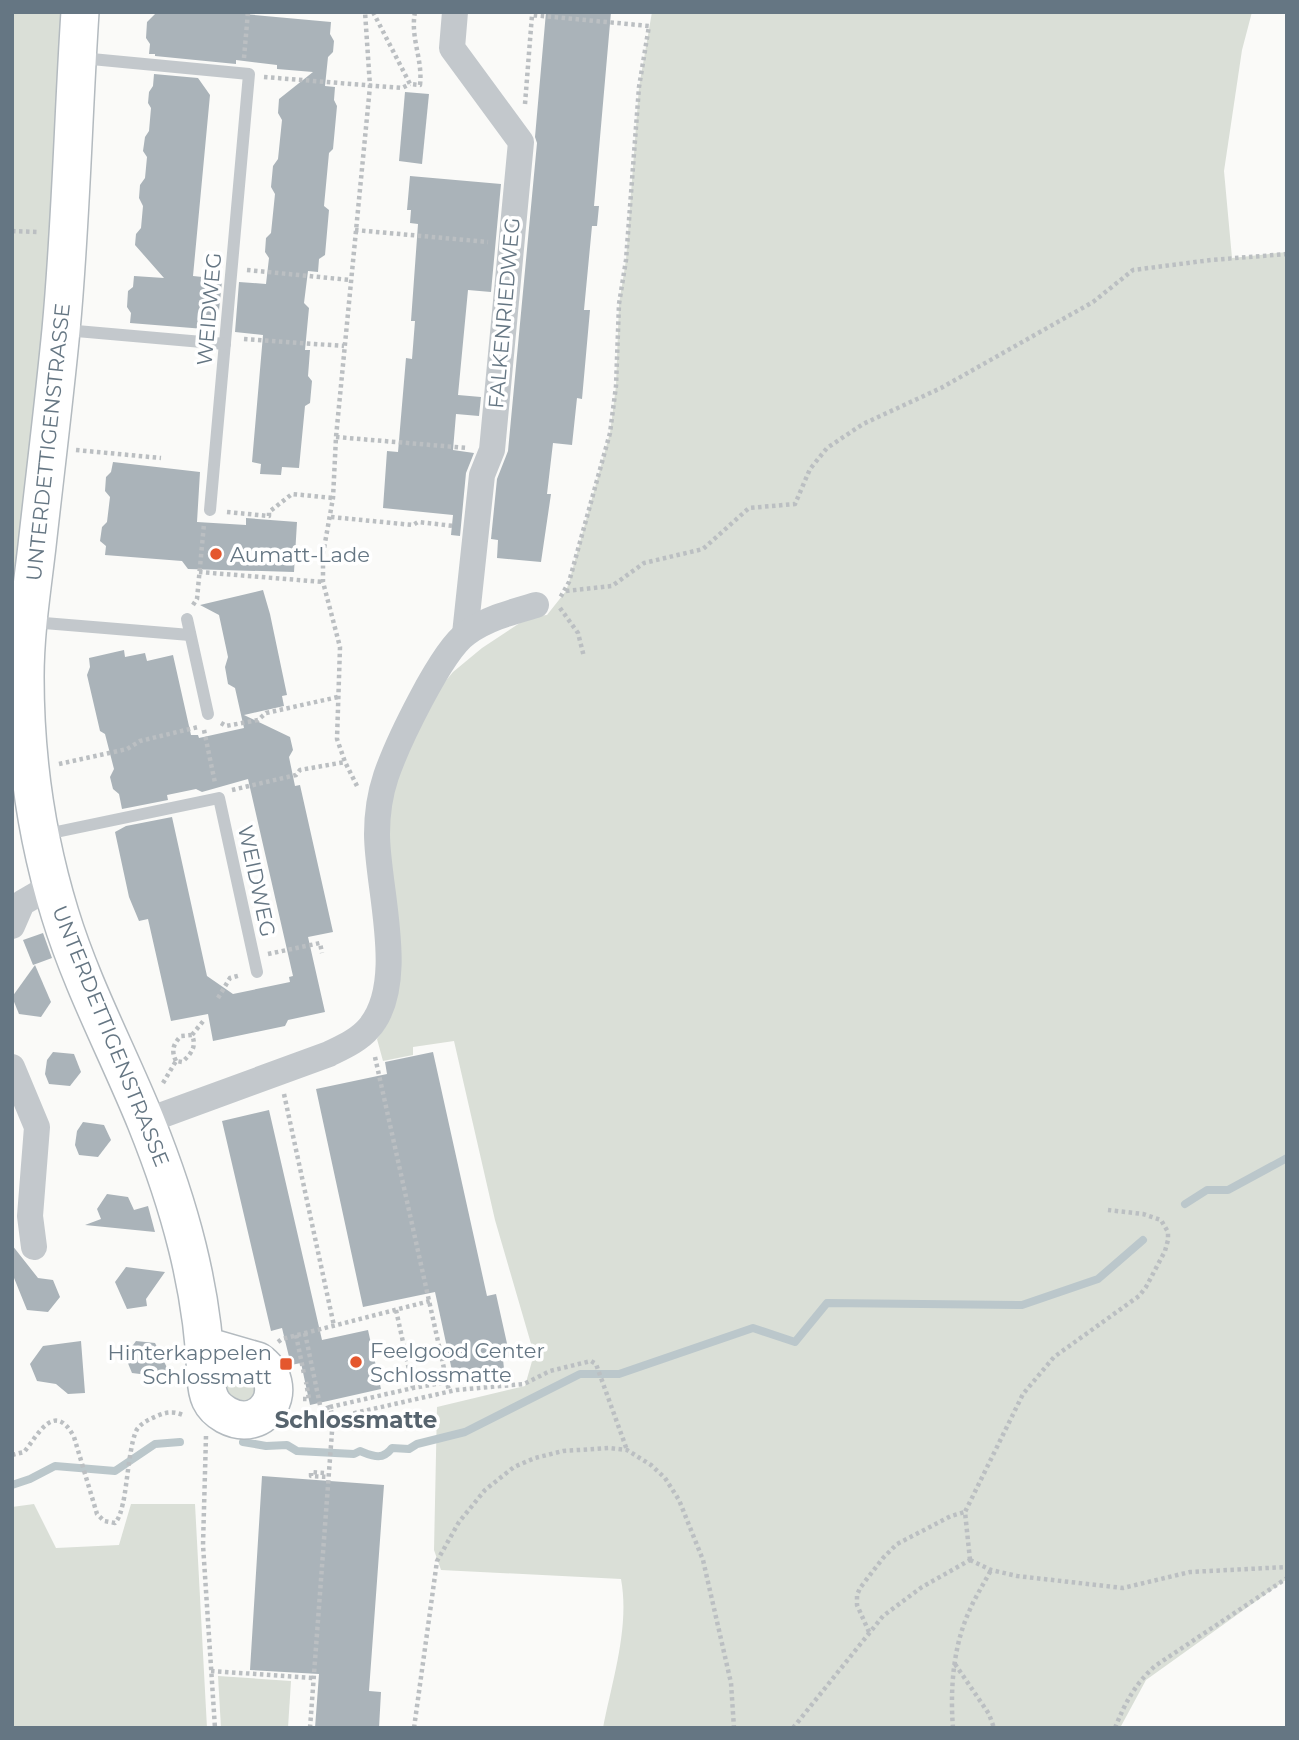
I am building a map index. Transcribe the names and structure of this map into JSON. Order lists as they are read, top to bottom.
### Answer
{
  "streets": {
    "street": ["FALKENRIEDWEG", "UNTERDETTIGENSTRASSE"],
    "lane": ["WEIDWEG"]
  },
  "districts": ["Schlossmatte"],
  "places": {
    "other": ["Aumatt-Lade", "Feelgood Center Schlossmatte"],
    "transit": ["Hinterkappelen Schlossmatt"]
  }
}
